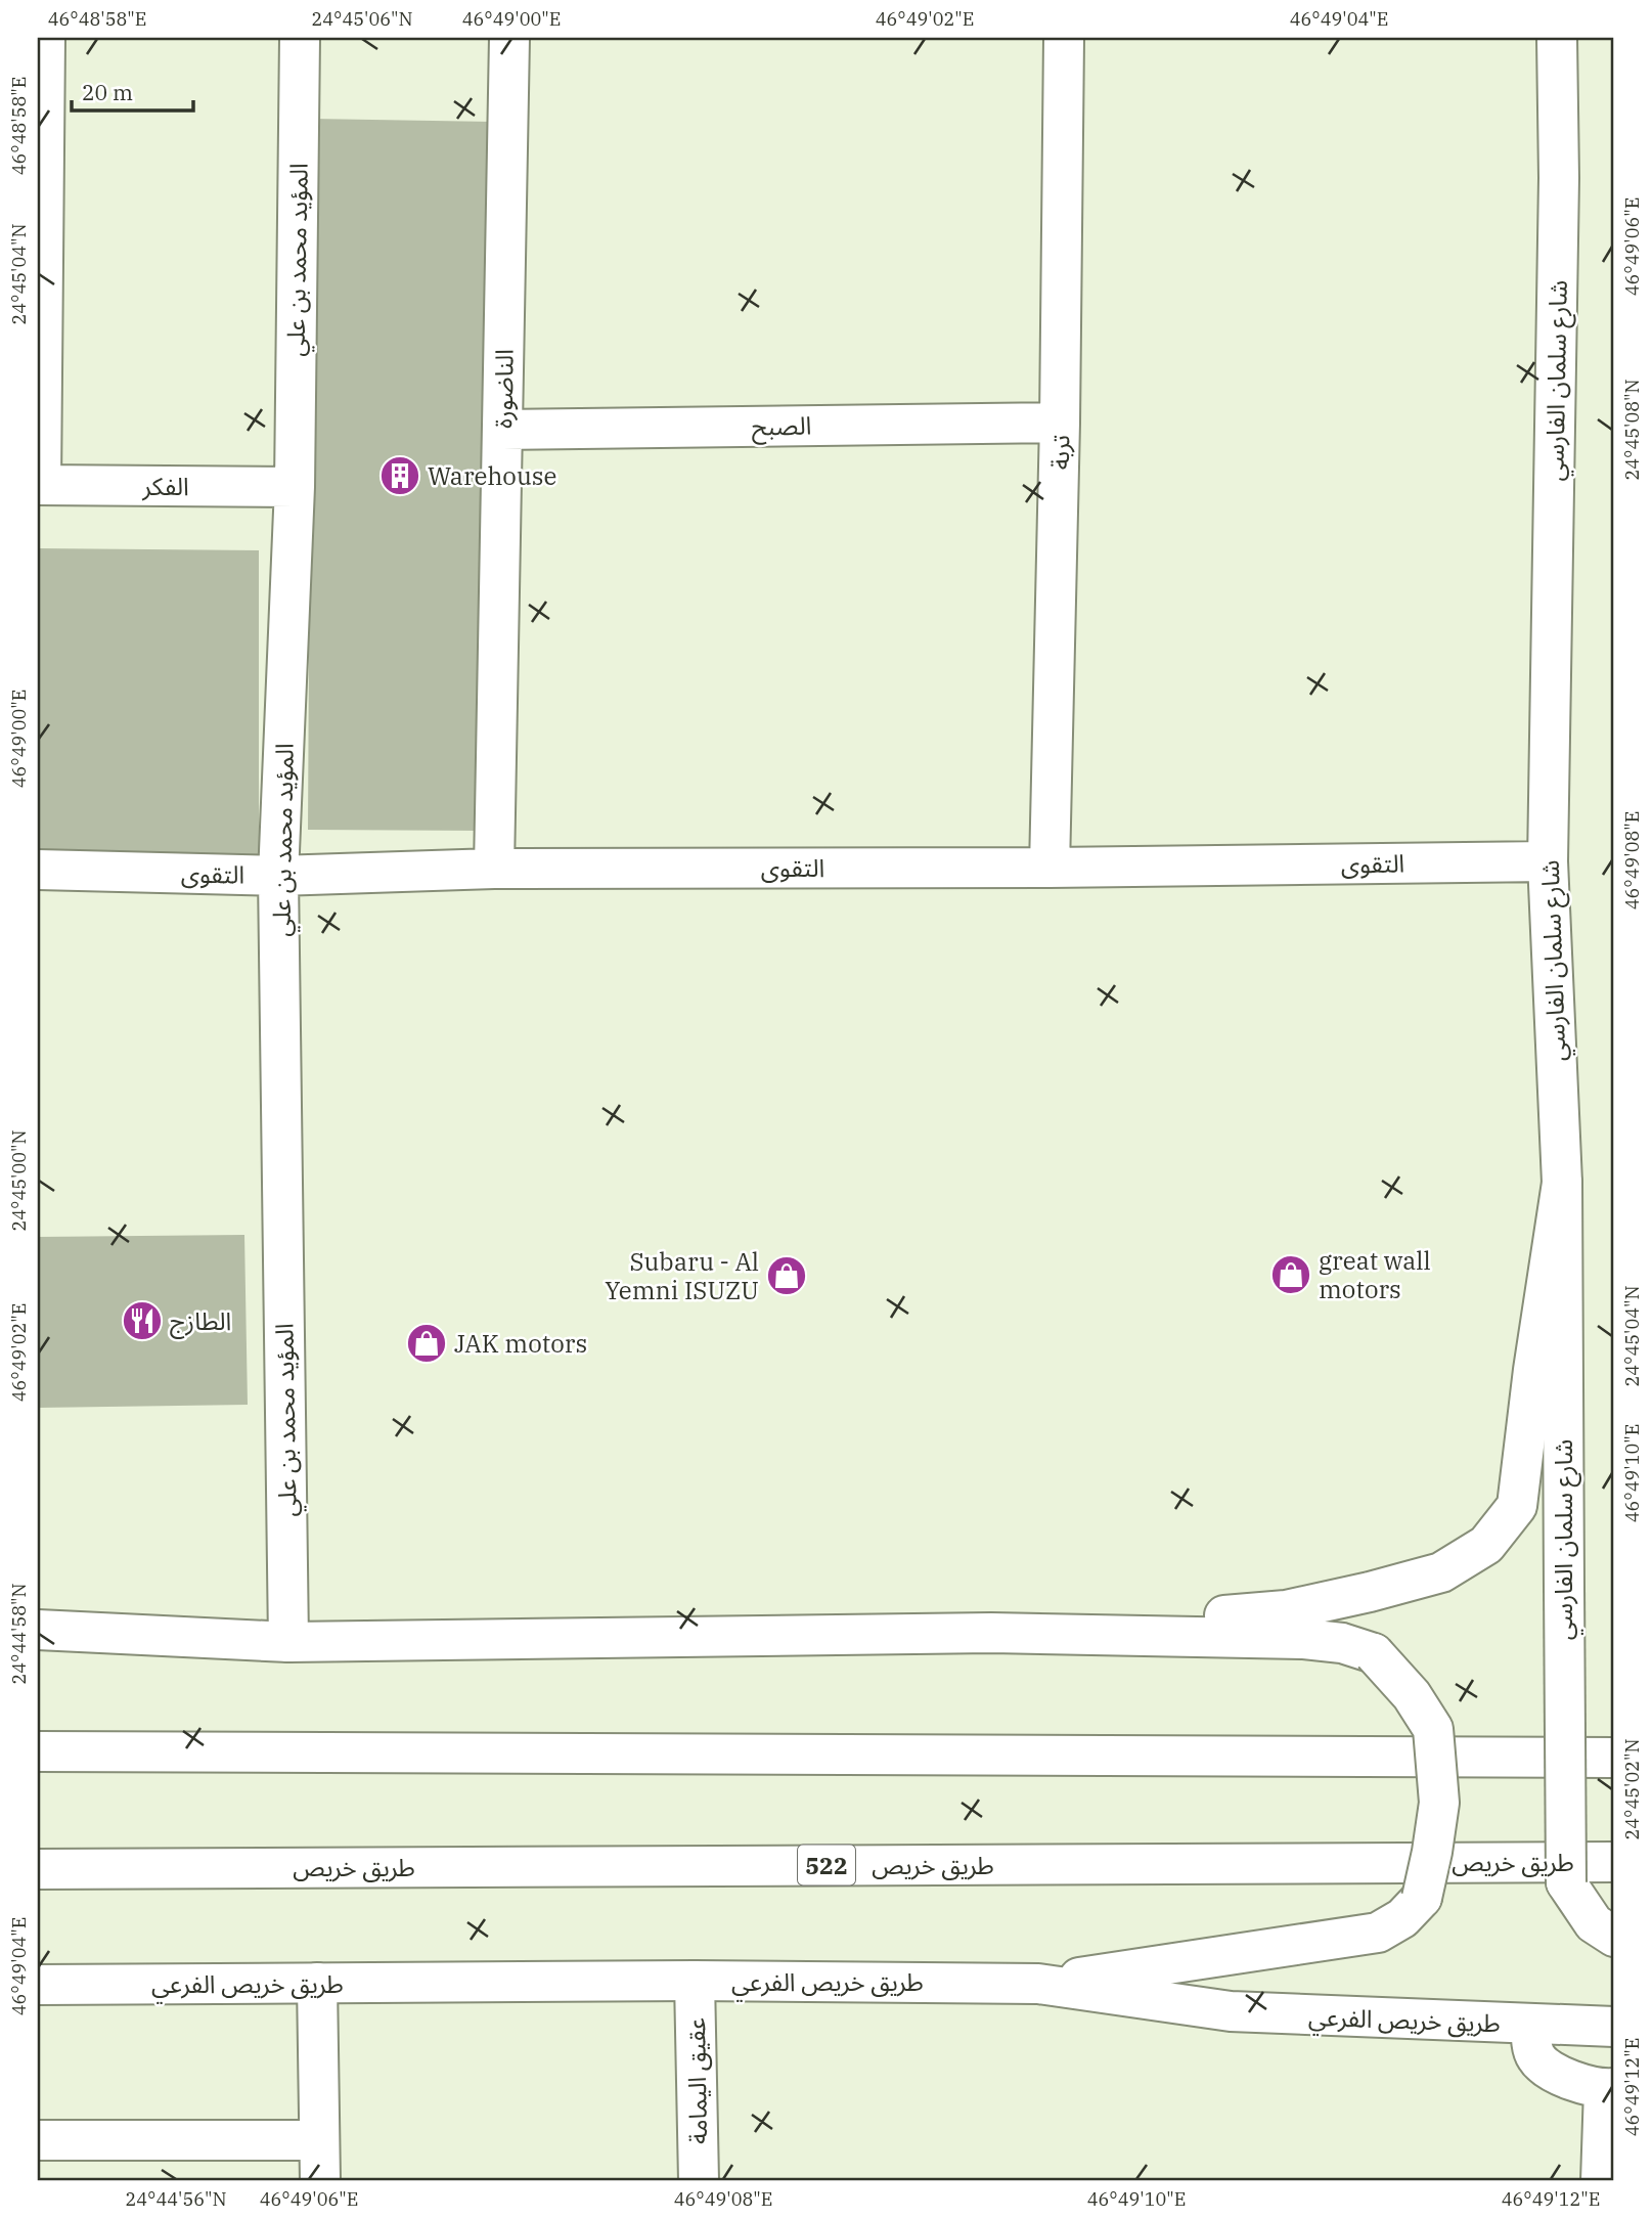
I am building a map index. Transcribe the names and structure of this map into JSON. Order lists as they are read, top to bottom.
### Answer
{
  "streets": {
    "main road": [
      "المؤيد محمد بن علي",
      "شارع سلمان الفارسي",
      "الناضورة",
      "الصبح",
      "تربة",
      "الفكر",
      "التقوى",
      "طريق خريص",
      "522",
      "طريق خريص الفرعي",
      "عقيق اليمامة"
    ]
  },
  "crossings": [
    ["المؤيد محمد بن علي", "الفكر"],
    ["المؤيد محمد بن علي", "التقوى"],
    ["شارع سلمان الفارسي", "التقوى"],
    ["الناضورة", "الصبح"],
    ["الناضورة", "التقوى"],
    ["الصبح", "تربة"],
    ["تربة", "التقوى"],
    ["طريق خريص الفرعي", "عقيق اليمامة"]
  ],
  "places": {
    "building": ["Warehouse"],
    "shop": ["great wall motors", "Subaru - Al Yemni ISUZU", "JAK motors"],
    "restaurant": ["الطازج"]
  },
  "scale_bar": "20 m",
  "coordinates": [
    "46°48'58\"E",
    "24°45'06\"N",
    "46°49'00\"E",
    "46°49'02\"E",
    "46°49'04\"E",
    "46°49'06\"E",
    "24°45'04\"N",
    "24°45'08\"N",
    "46°49'08\"E",
    "24°45'00\"N",
    "46°49'10\"E",
    "24°44'58\"N",
    "24°45'02\"N",
    "46°49'12\"E",
    "24°44'56\"N"
  ]
}
